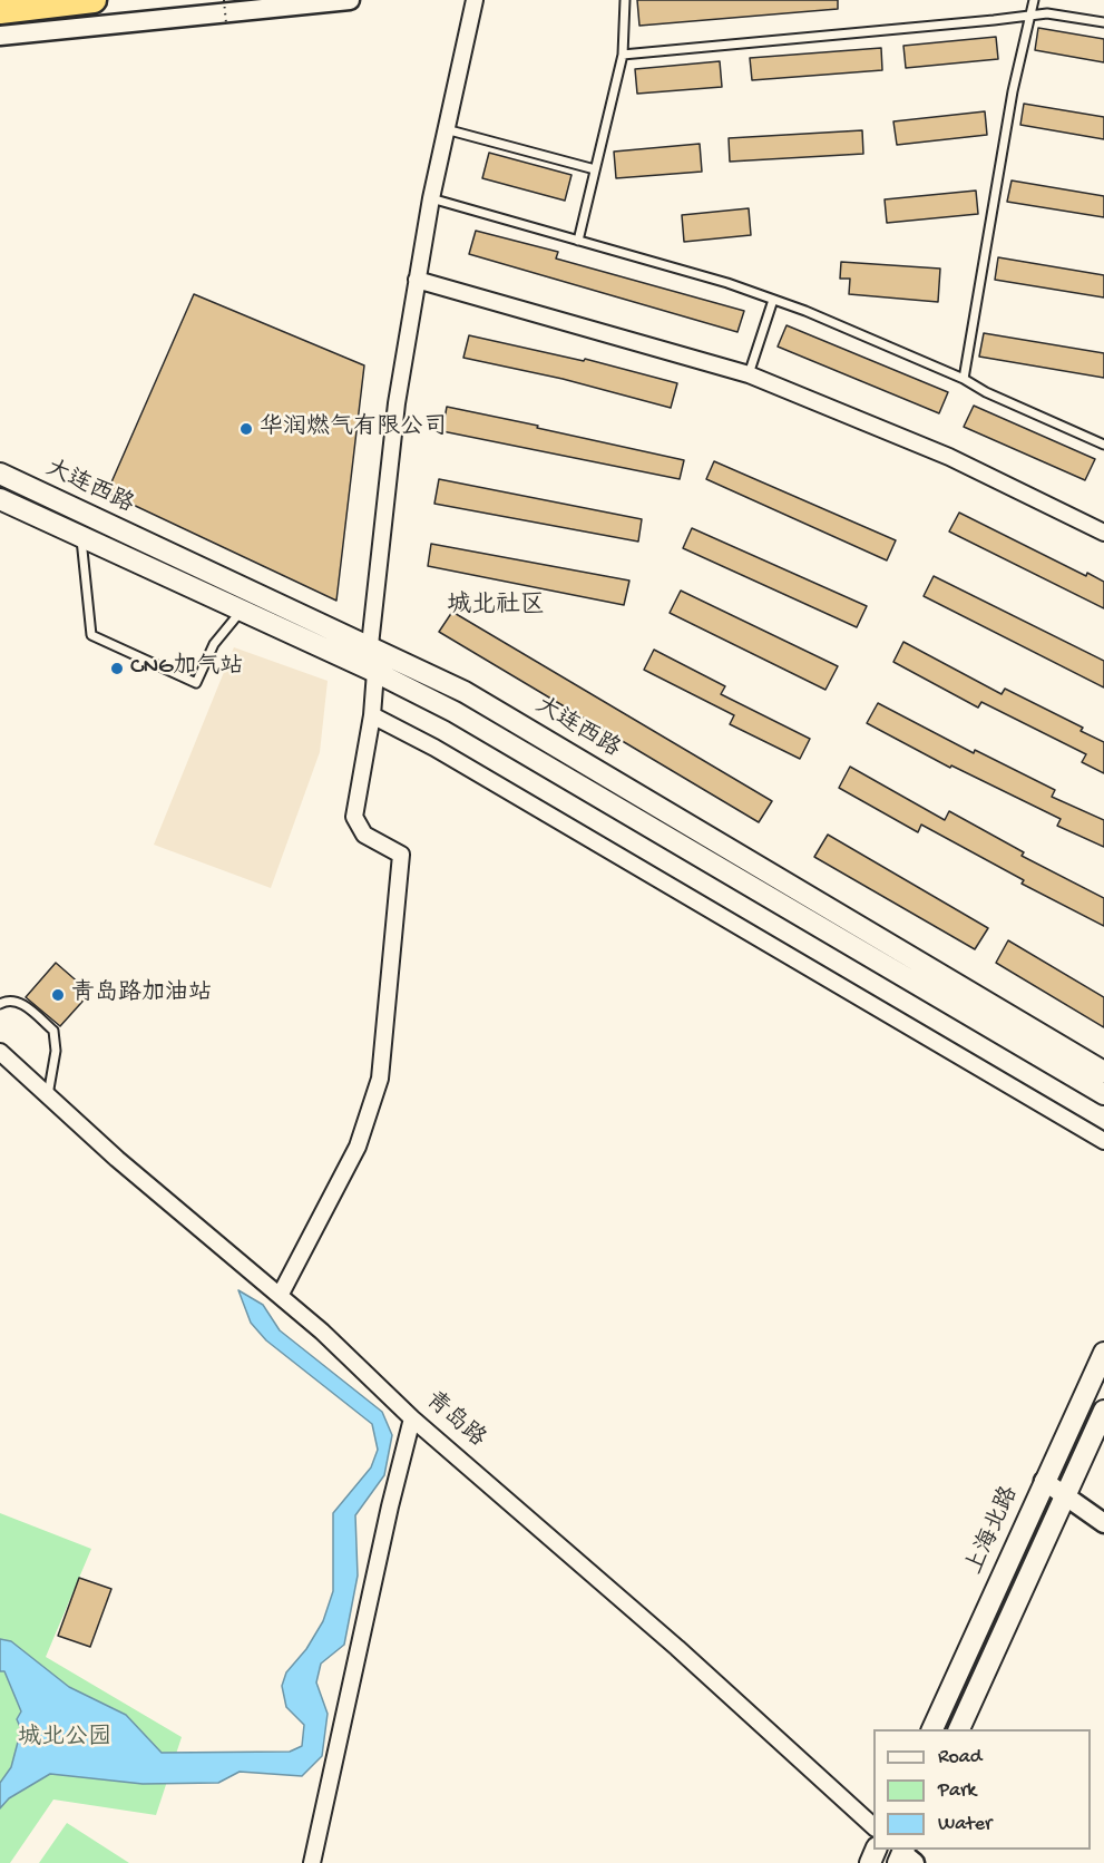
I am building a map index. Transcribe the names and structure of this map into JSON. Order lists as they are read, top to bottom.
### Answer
{
  "streets": {
    "main road": ["大连西路", "上海北路"],
    "street": ["青岛路"]
  },
  "districts": ["城北社区"],
  "parks": ["城北公园"],
  "places": ["华润燃气有限公司", "CNG加气站", "青岛路加油站"],
  "legend": ["Road", "Park", "Water"]
}
